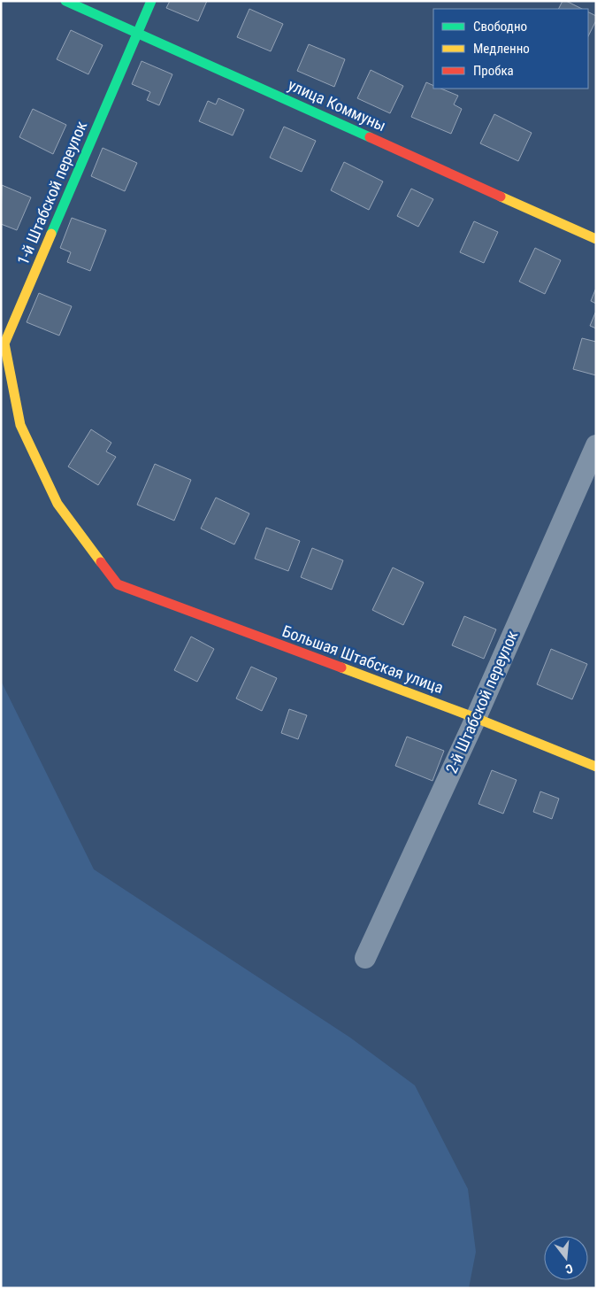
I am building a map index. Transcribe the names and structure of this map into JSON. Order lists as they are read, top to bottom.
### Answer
{
  "streets": {
    "street": [
      "улица Коммуны",
      "1-й Штабской переулок",
      "Большая Штабская улица",
      "2-й Штабской переулок"
    ]
  },
  "crossings": [
    ["улица Коммуны", "1-й Штабской переулок"],
    ["1-й Штабской переулок", "Большая Штабская улица"],
    ["Большая Штабская улица", "2-й Штабской переулок"]
  ],
  "legend": ["Свободно", "Медленно", "Пробка"],
  "north": "bottom"
}
